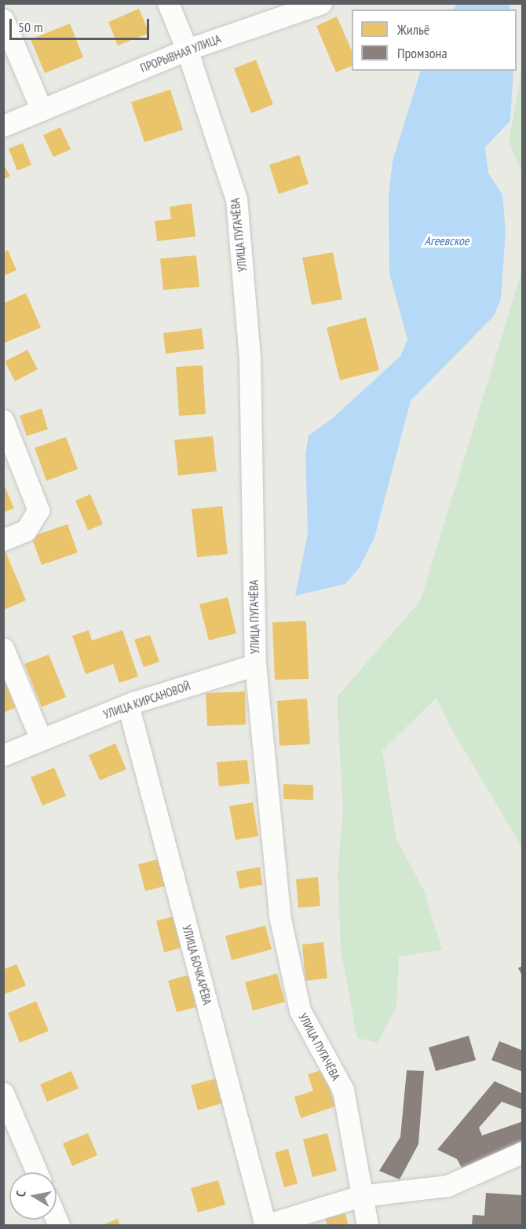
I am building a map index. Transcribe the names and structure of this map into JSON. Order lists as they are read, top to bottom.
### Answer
{
  "streets": {
    "street": [
      "ПРОРЫВНАЯ УЛИЦА",
      "УЛИЦА ПУГАЧЁВА",
      "УЛИЦА КИРСАНОВОЙ",
      "УЛИЦА БОЧКАРЁВА"
    ]
  },
  "crossings": [
    ["ПРОРЫВНАЯ УЛИЦА", "УЛИЦА ПУГАЧЁВА"],
    ["УЛИЦА ПУГАЧЁВА", "УЛИЦА КИРСАНОВОЙ"],
    ["УЛИЦА ПУГАЧЁВА", "УЛИЦА БОЧКАРЁВА"],
    ["УЛИЦА КИРСАНОВОЙ", "УЛИЦА БОЧКАРЁВА"]
  ],
  "water": ["Агеевское"],
  "legend": ["Жильё", "Промзона"],
  "scale_bar": "50 m",
  "north": "left"
}
